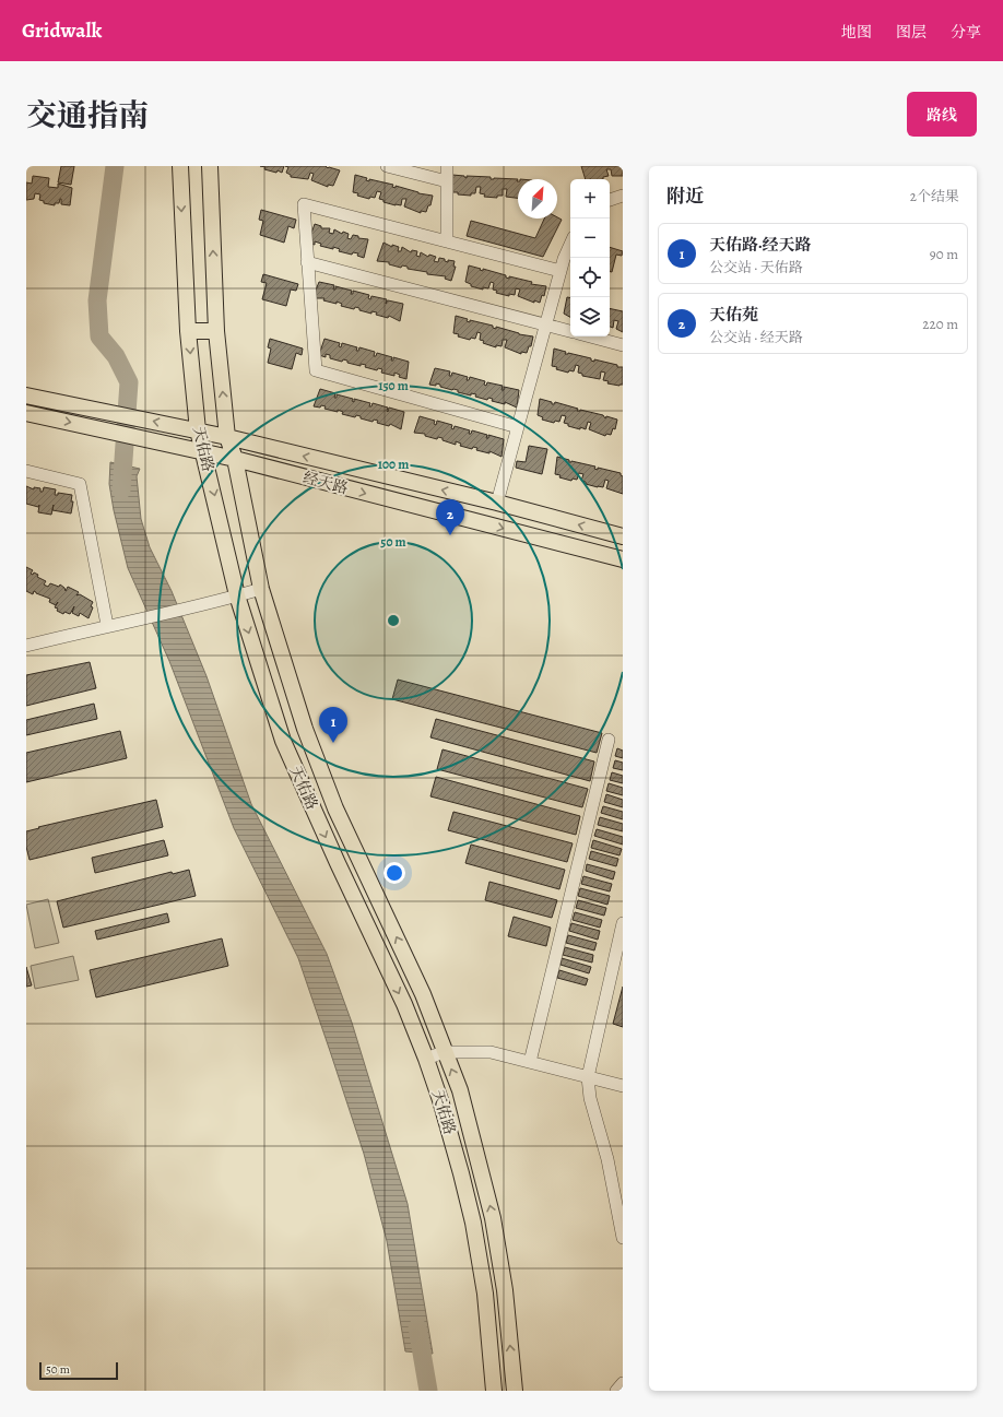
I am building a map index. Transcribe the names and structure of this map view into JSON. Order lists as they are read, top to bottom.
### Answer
{
  "streets": {
    "main road": ["天佑路", "经天路"]
  },
  "crossings": [
    ["天佑路", "经天路"]
  ],
  "scale_bar": "50 m",
  "north": "top right",
  "page": {
    "header": "Gridwalk",
    "nav": ["地图", "图层", "分享"],
    "title": "交通指南",
    "buttons": "路线",
    "heading": ["附近", "2个结果"],
    "map_buttons": ["+", "−"],
    "list": [
      {
        "mark": "1",
        "name": "天佑路·经天路",
        "note": "公交站 · 天佑路",
        "value": "90 m"
      },
      {
        "mark": "2",
        "name": "天佑苑",
        "note": "公交站 · 经天路",
        "value": "220 m"
      }
    ],
    "pins": ["2", "1"],
    "scale": "50 m"
  },
  "rings": ["150 m", "100 m", "50 m"]
}
